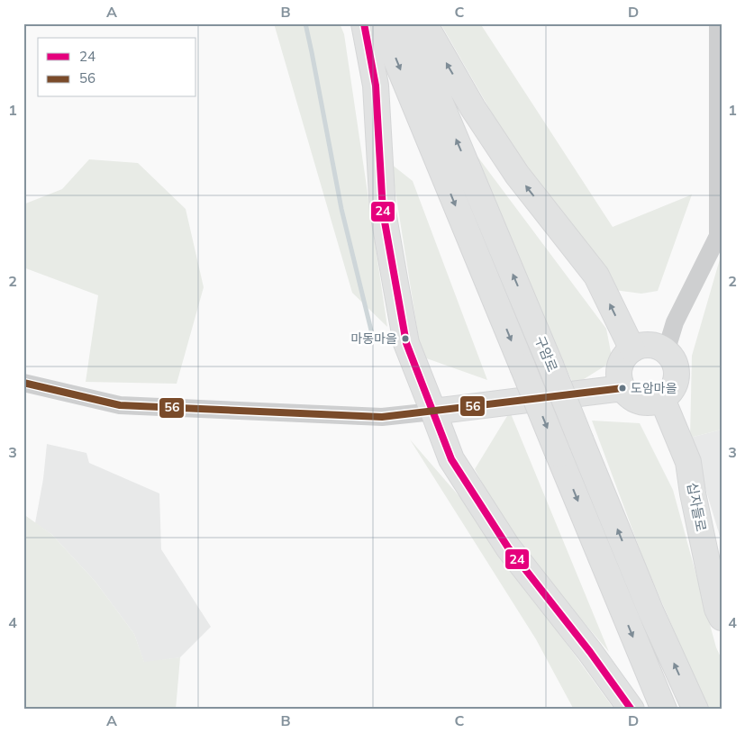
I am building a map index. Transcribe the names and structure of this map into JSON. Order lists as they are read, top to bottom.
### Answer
{
  "streets": {
    "main road": ["구암로", "십자들로"]
  },
  "places": ["마동마을", "도암마을"],
  "lines": ["transit line 24", "transit line 56"],
  "legend": ["24", "56"],
  "grid": {
    "columns": [
      "A",
      "B",
      "C",
      "D"
    ],
    "rows": [
      "1",
      "2",
      "3",
      "4"
    ]
  }
}
